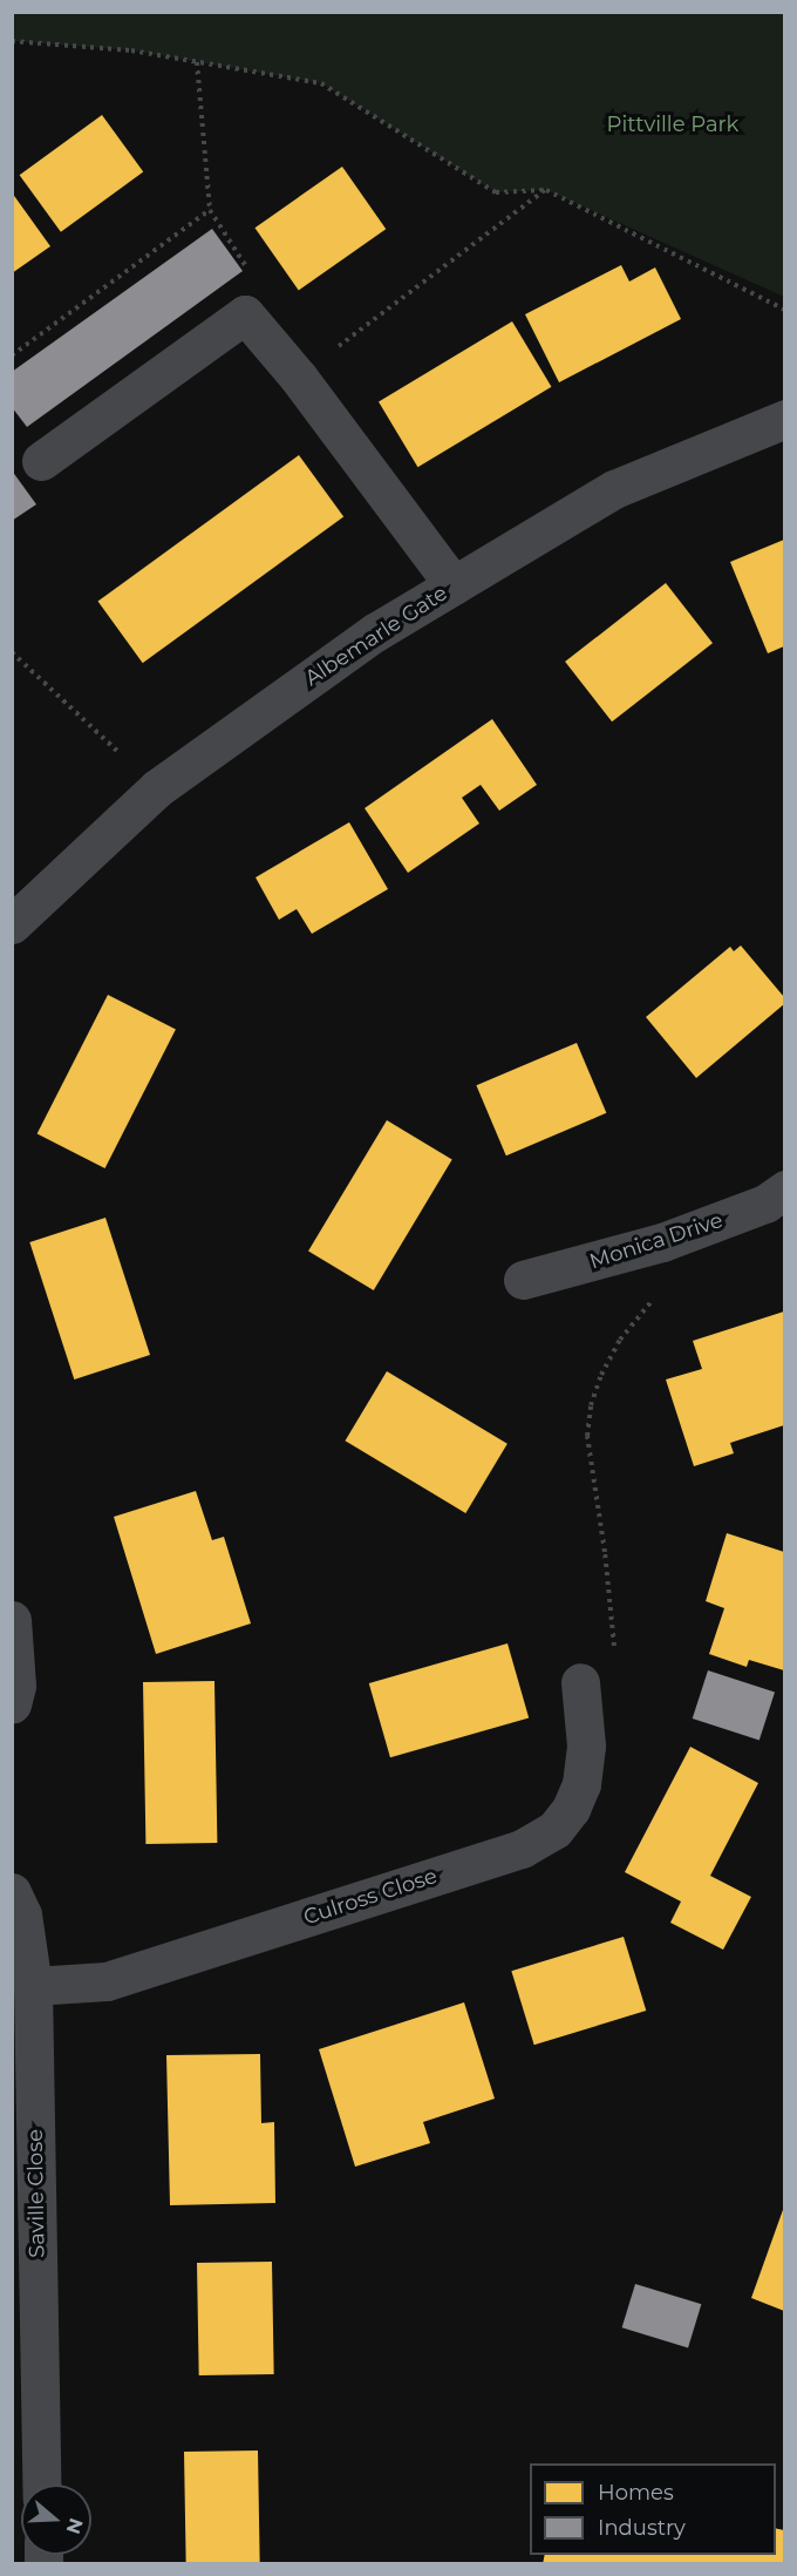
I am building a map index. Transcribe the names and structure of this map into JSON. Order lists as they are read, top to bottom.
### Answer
{
  "streets": {
    "street": [
      "Albemarle Gate",
      "Monica Drive",
      "Culross Close",
      "Saville Close"
    ]
  },
  "crossings": [
    ["Culross Close", "Saville Close"]
  ],
  "parks": ["Pittville Park"],
  "legend": ["Homes", "Industry"],
  "north": "right"
}
